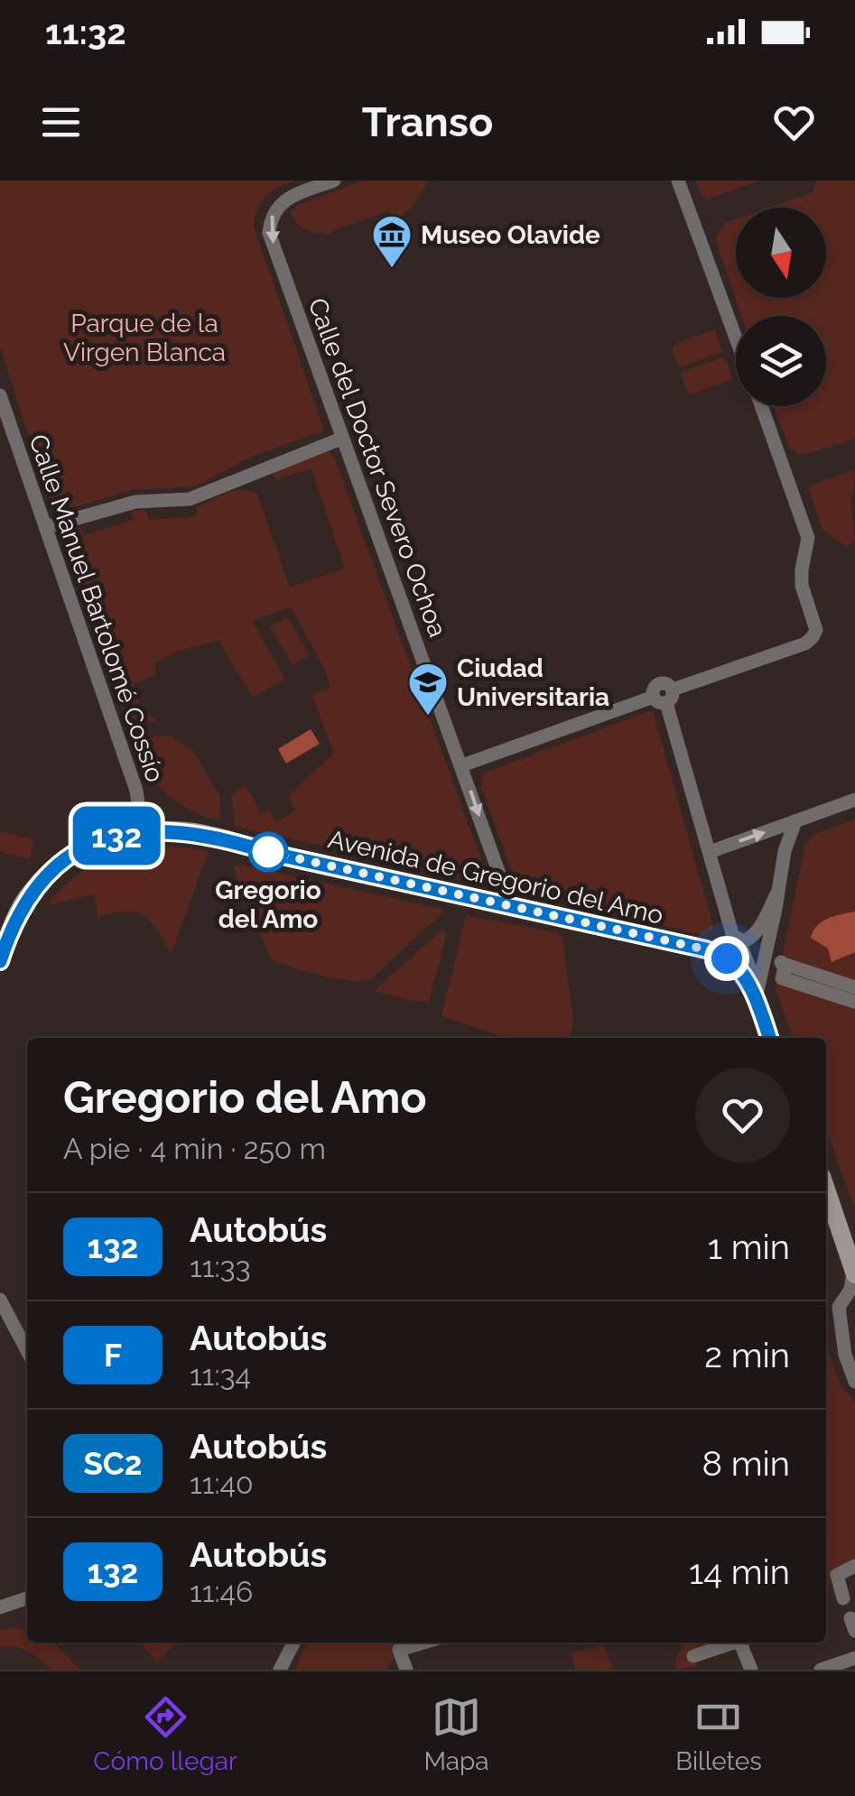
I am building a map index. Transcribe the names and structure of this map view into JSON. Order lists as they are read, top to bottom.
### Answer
{
  "streets": {
    "street": ["Calle del Doctor Severo Ochoa", "Calle Manuel Bartolomé Cossío", "Avenida de Gregorio del Amo"]
  },
  "crossings": [
    ["Calle del Doctor Severo Ochoa", "Avenida de Gregorio del Amo"],
    ["Calle Manuel Bartolomé Cossío", "Avenida de Gregorio del Amo"]
  ],
  "one_way": ["Calle del Doctor Severo Ochoa"],
  "parks": ["Parque de la Virgen Blanca"],
  "places": {
    "museum": ["Museo Olavide"],
    "school or university": ["Ciudad Universitaria"],
    "other": ["Gregorio del Amo"]
  },
  "lines": ["bus line 132"],
  "north": "bottom",
  "page": {
    "status": "11:32",
    "header": "Transo",
    "on_map": "132",
    "heading": ["Gregorio del Amo", "A pie · 4 min · 250 m"],
    "list": [
      {
        "mark": "132",
        "name": "Autobús",
        "note": "11:33",
        "value": "1 min"
      },
      {
        "mark": "F",
        "name": "Autobús",
        "note": "11:34",
        "value": "2 min"
      },
      {
        "mark": "SC2",
        "name": "Autobús",
        "note": "11:40",
        "value": "8 min"
      },
      {
        "mark": "132",
        "name": "Autobús",
        "note": "11:46",
        "value": "14 min"
      }
    ],
    "tabs": ["Cómo llegar", "Mapa", "Billetes"]
  }
}
